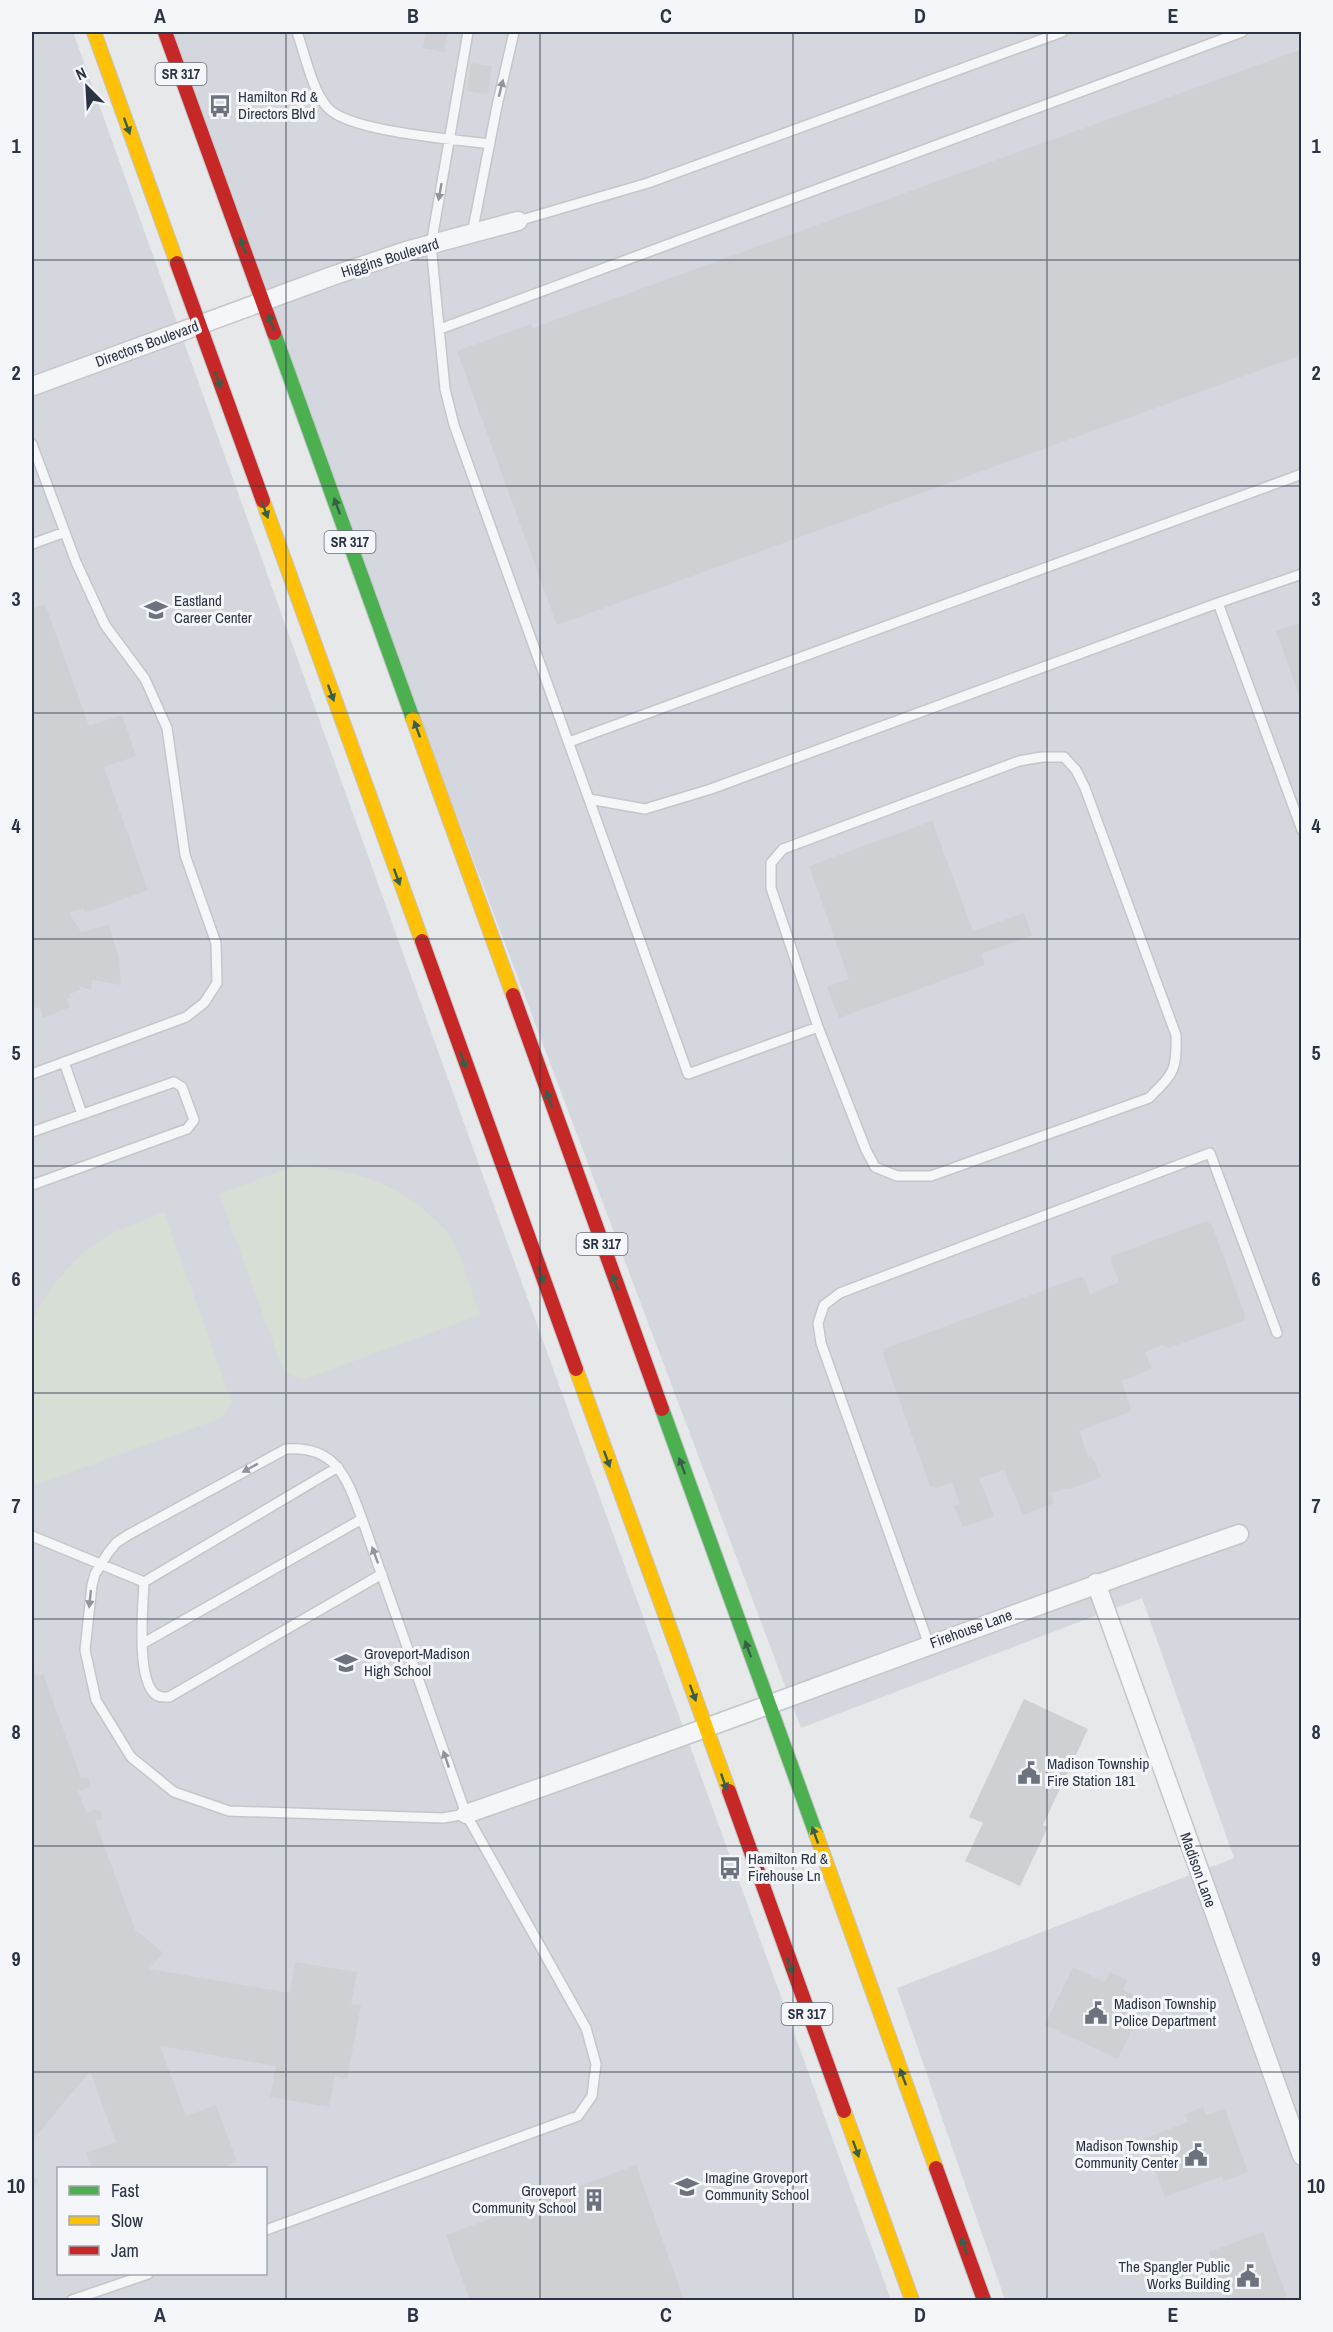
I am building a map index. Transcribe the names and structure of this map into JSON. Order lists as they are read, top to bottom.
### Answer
{
  "streets": {
    "main road": ["SR 317"],
    "street": [
      "Higgins Boulevard",
      "Directors Boulevard",
      "Firehouse Lane",
      "Madison Lane"
    ]
  },
  "crossings": [
    ["SR 317", "Higgins Boulevard"],
    ["SR 317", "Directors Boulevard"],
    ["SR 317", "Firehouse Lane"],
    ["Higgins Boulevard", "Directors Boulevard"],
    ["Firehouse Lane", "Madison Lane"]
  ],
  "places": {
    "bus stop": ["Hamilton Rd & Directors Blvd", "Hamilton Rd & Firehouse Ln"],
    "school or university": ["Eastland Career Center", "Groveport-Madison High School", "Imagine Groveport Community School"],
    "public building": [
      "Madison Township Fire Station 181",
      "Madison Township Police Department",
      "Madison Township Community Center",
      "The Spangler Public Works Building"
    ],
    "building": ["Groveport Community School"]
  },
  "legend": ["Fast", "Slow", "Jam"],
  "north": "top left",
  "grid": {
    "columns": [
      "A",
      "B",
      "C",
      "D",
      "E"
    ],
    "rows": [
      "1",
      "2",
      "3",
      "4",
      "5",
      "6",
      "7",
      "8",
      "9",
      "10"
    ]
  }
}
